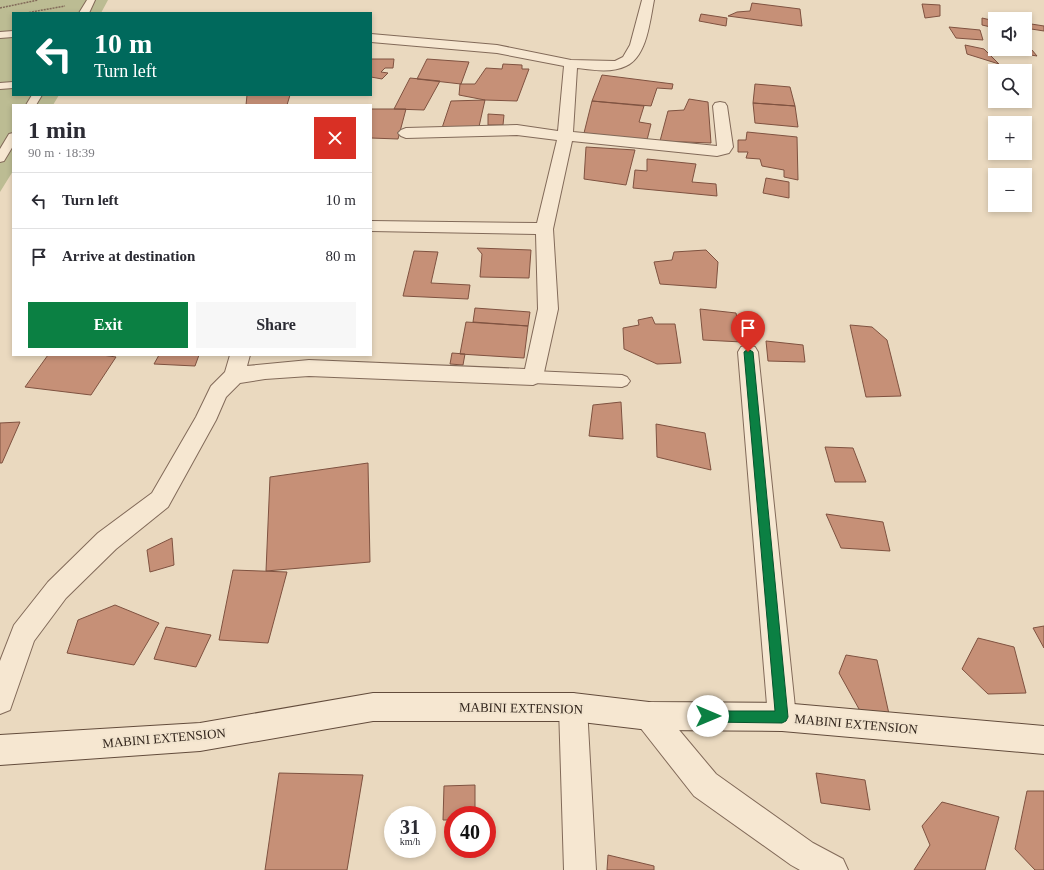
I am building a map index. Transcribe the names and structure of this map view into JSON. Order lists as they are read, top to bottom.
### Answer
{
  "streets": {
    "street": ["MABINI EXTENSION"]
  },
  "page": {
    "map_buttons": ["+", "−"],
    "turn": ["10 m", "Turn left"],
    "heading": ["1 min", "90 m · 18:39"],
    "list": [
      {
        "name": "Turn left",
        "value": "10 m"
      },
      {
        "name": "Arrive at destination",
        "value": "80 m"
      }
    ],
    "buttons": ["Exit", "Share"],
    "speed": "31 km/h",
    "limit": "40"
  }
}
